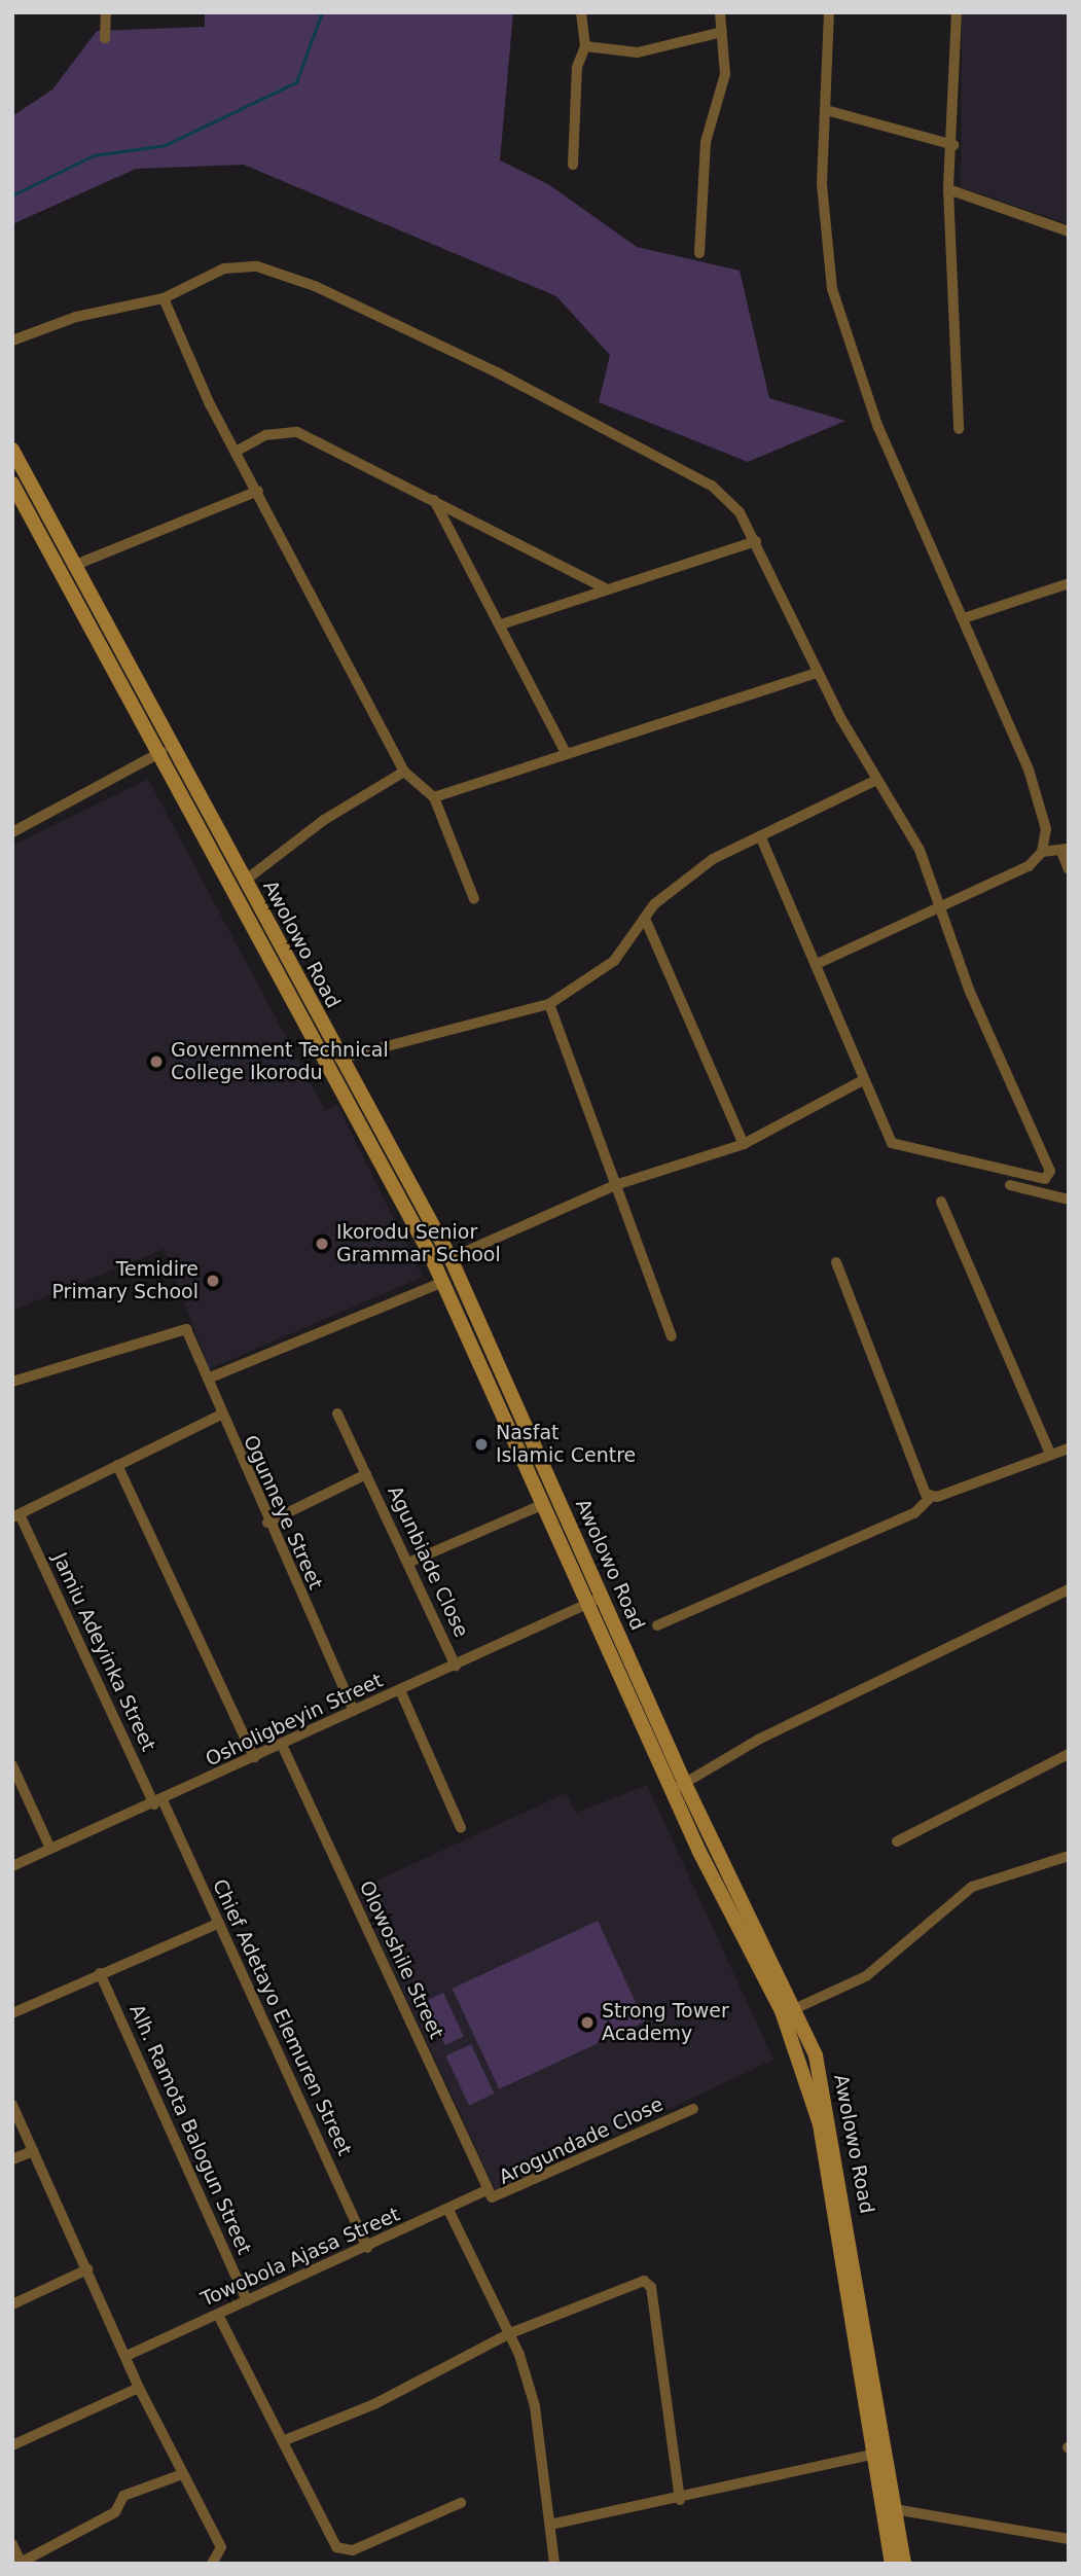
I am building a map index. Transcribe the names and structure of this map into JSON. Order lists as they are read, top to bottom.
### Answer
{
  "streets": {
    "main road": ["Awolowo Road"],
    "street": [
      "Ogunneye Street",
      "Agunbiade Close",
      "Jamiu Adeyinka Street",
      "Osholigbeyin Street",
      "Olowoshile Street",
      "Chief Adetayo Elemuren Street",
      "Alh. Ramota Balogun Street",
      "Arogundade Close",
      "Towobola Ajasa Street"
    ]
  },
  "crossings": [
    ["Awolowo Road", "Osholigbeyin Street"],
    ["Ogunneye Street", "Agunbiade Close"],
    ["Ogunneye Street", "Osholigbeyin Street"],
    ["Agunbiade Close", "Osholigbeyin Street"],
    ["Jamiu Adeyinka Street", "Osholigbeyin Street"],
    ["Jamiu Adeyinka Street", "Chief Adetayo Elemuren Street"],
    ["Osholigbeyin Street", "Olowoshile Street"],
    ["Osholigbeyin Street", "Chief Adetayo Elemuren Street"],
    ["Olowoshile Street", "Arogundade Close"],
    ["Olowoshile Street", "Towobola Ajasa Street"],
    ["Chief Adetayo Elemuren Street", "Towobola Ajasa Street"],
    ["Alh. Ramota Balogun Street", "Towobola Ajasa Street"],
    ["Arogundade Close", "Towobola Ajasa Street"]
  ],
  "places": [
    "Government Technical College Ikorodu",
    "Ikorodu Senior Grammar School",
    "Temidire Primary School",
    "Nasfat Islamic Centre",
    "Strong Tower Academy"
  ]
}
